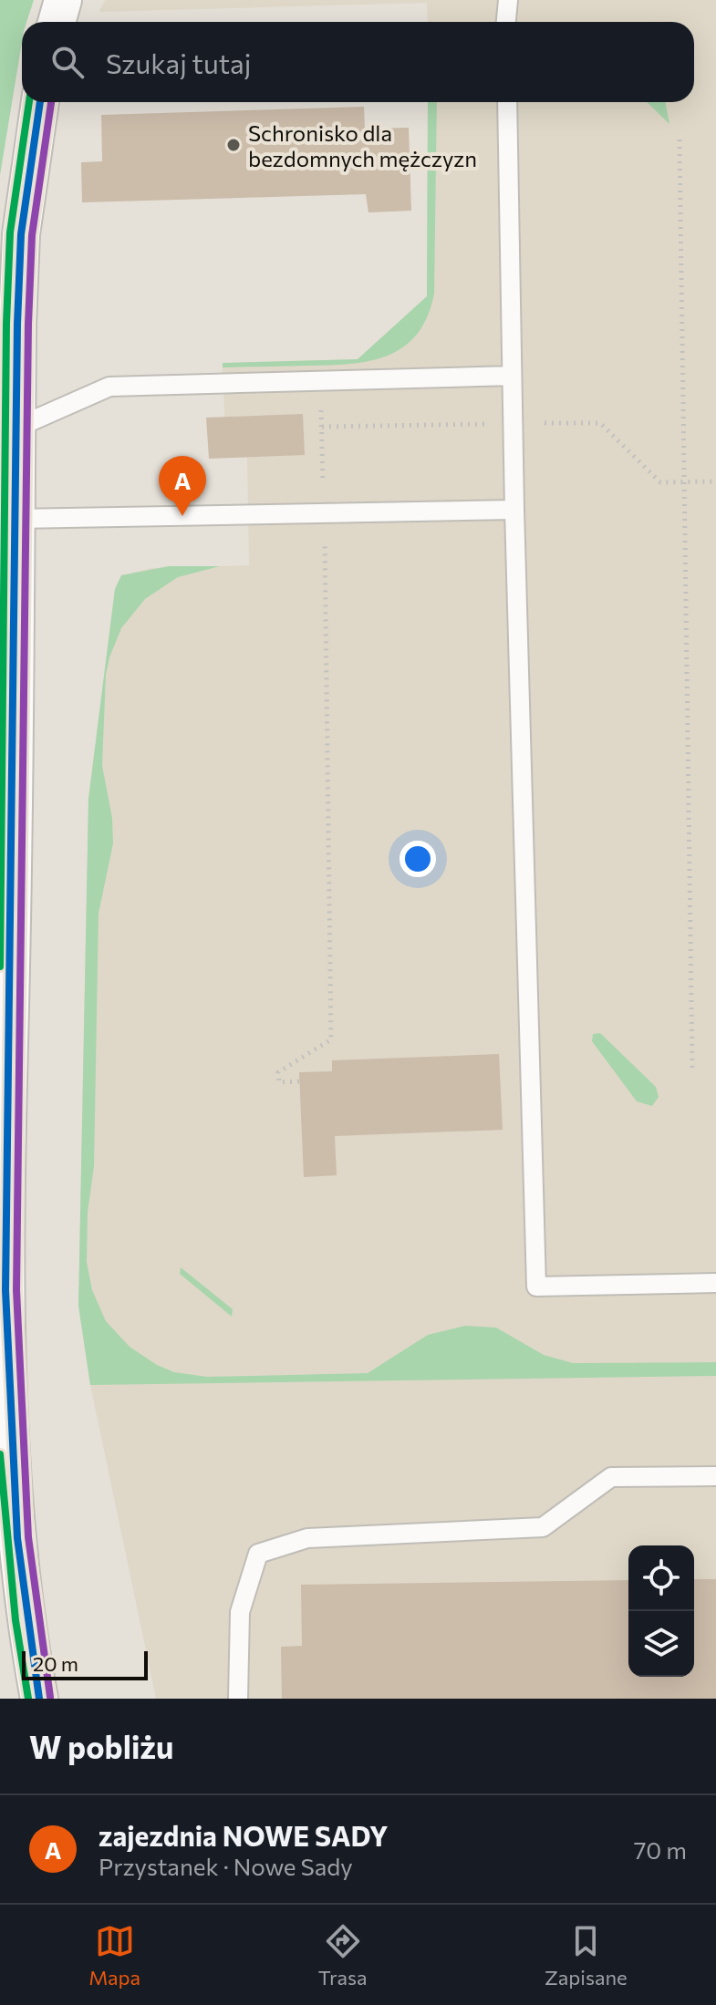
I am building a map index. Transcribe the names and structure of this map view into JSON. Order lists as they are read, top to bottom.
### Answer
{
  "places": ["Schronisko dla bezdomnych mężczyzn"],
  "scale_bar": "20 m",
  "page": {
    "search": "Szukaj tutaj",
    "pins": "A",
    "scale": "20 m",
    "heading": "W pobliżu",
    "list": [
      {
        "mark": "A",
        "name": "zajezdnia NOWE SADY",
        "note": "Przystanek · Nowe Sady",
        "value": "70 m"
      }
    ],
    "nav": ["Mapa", "Trasa", "Zapisane"]
  }
}
